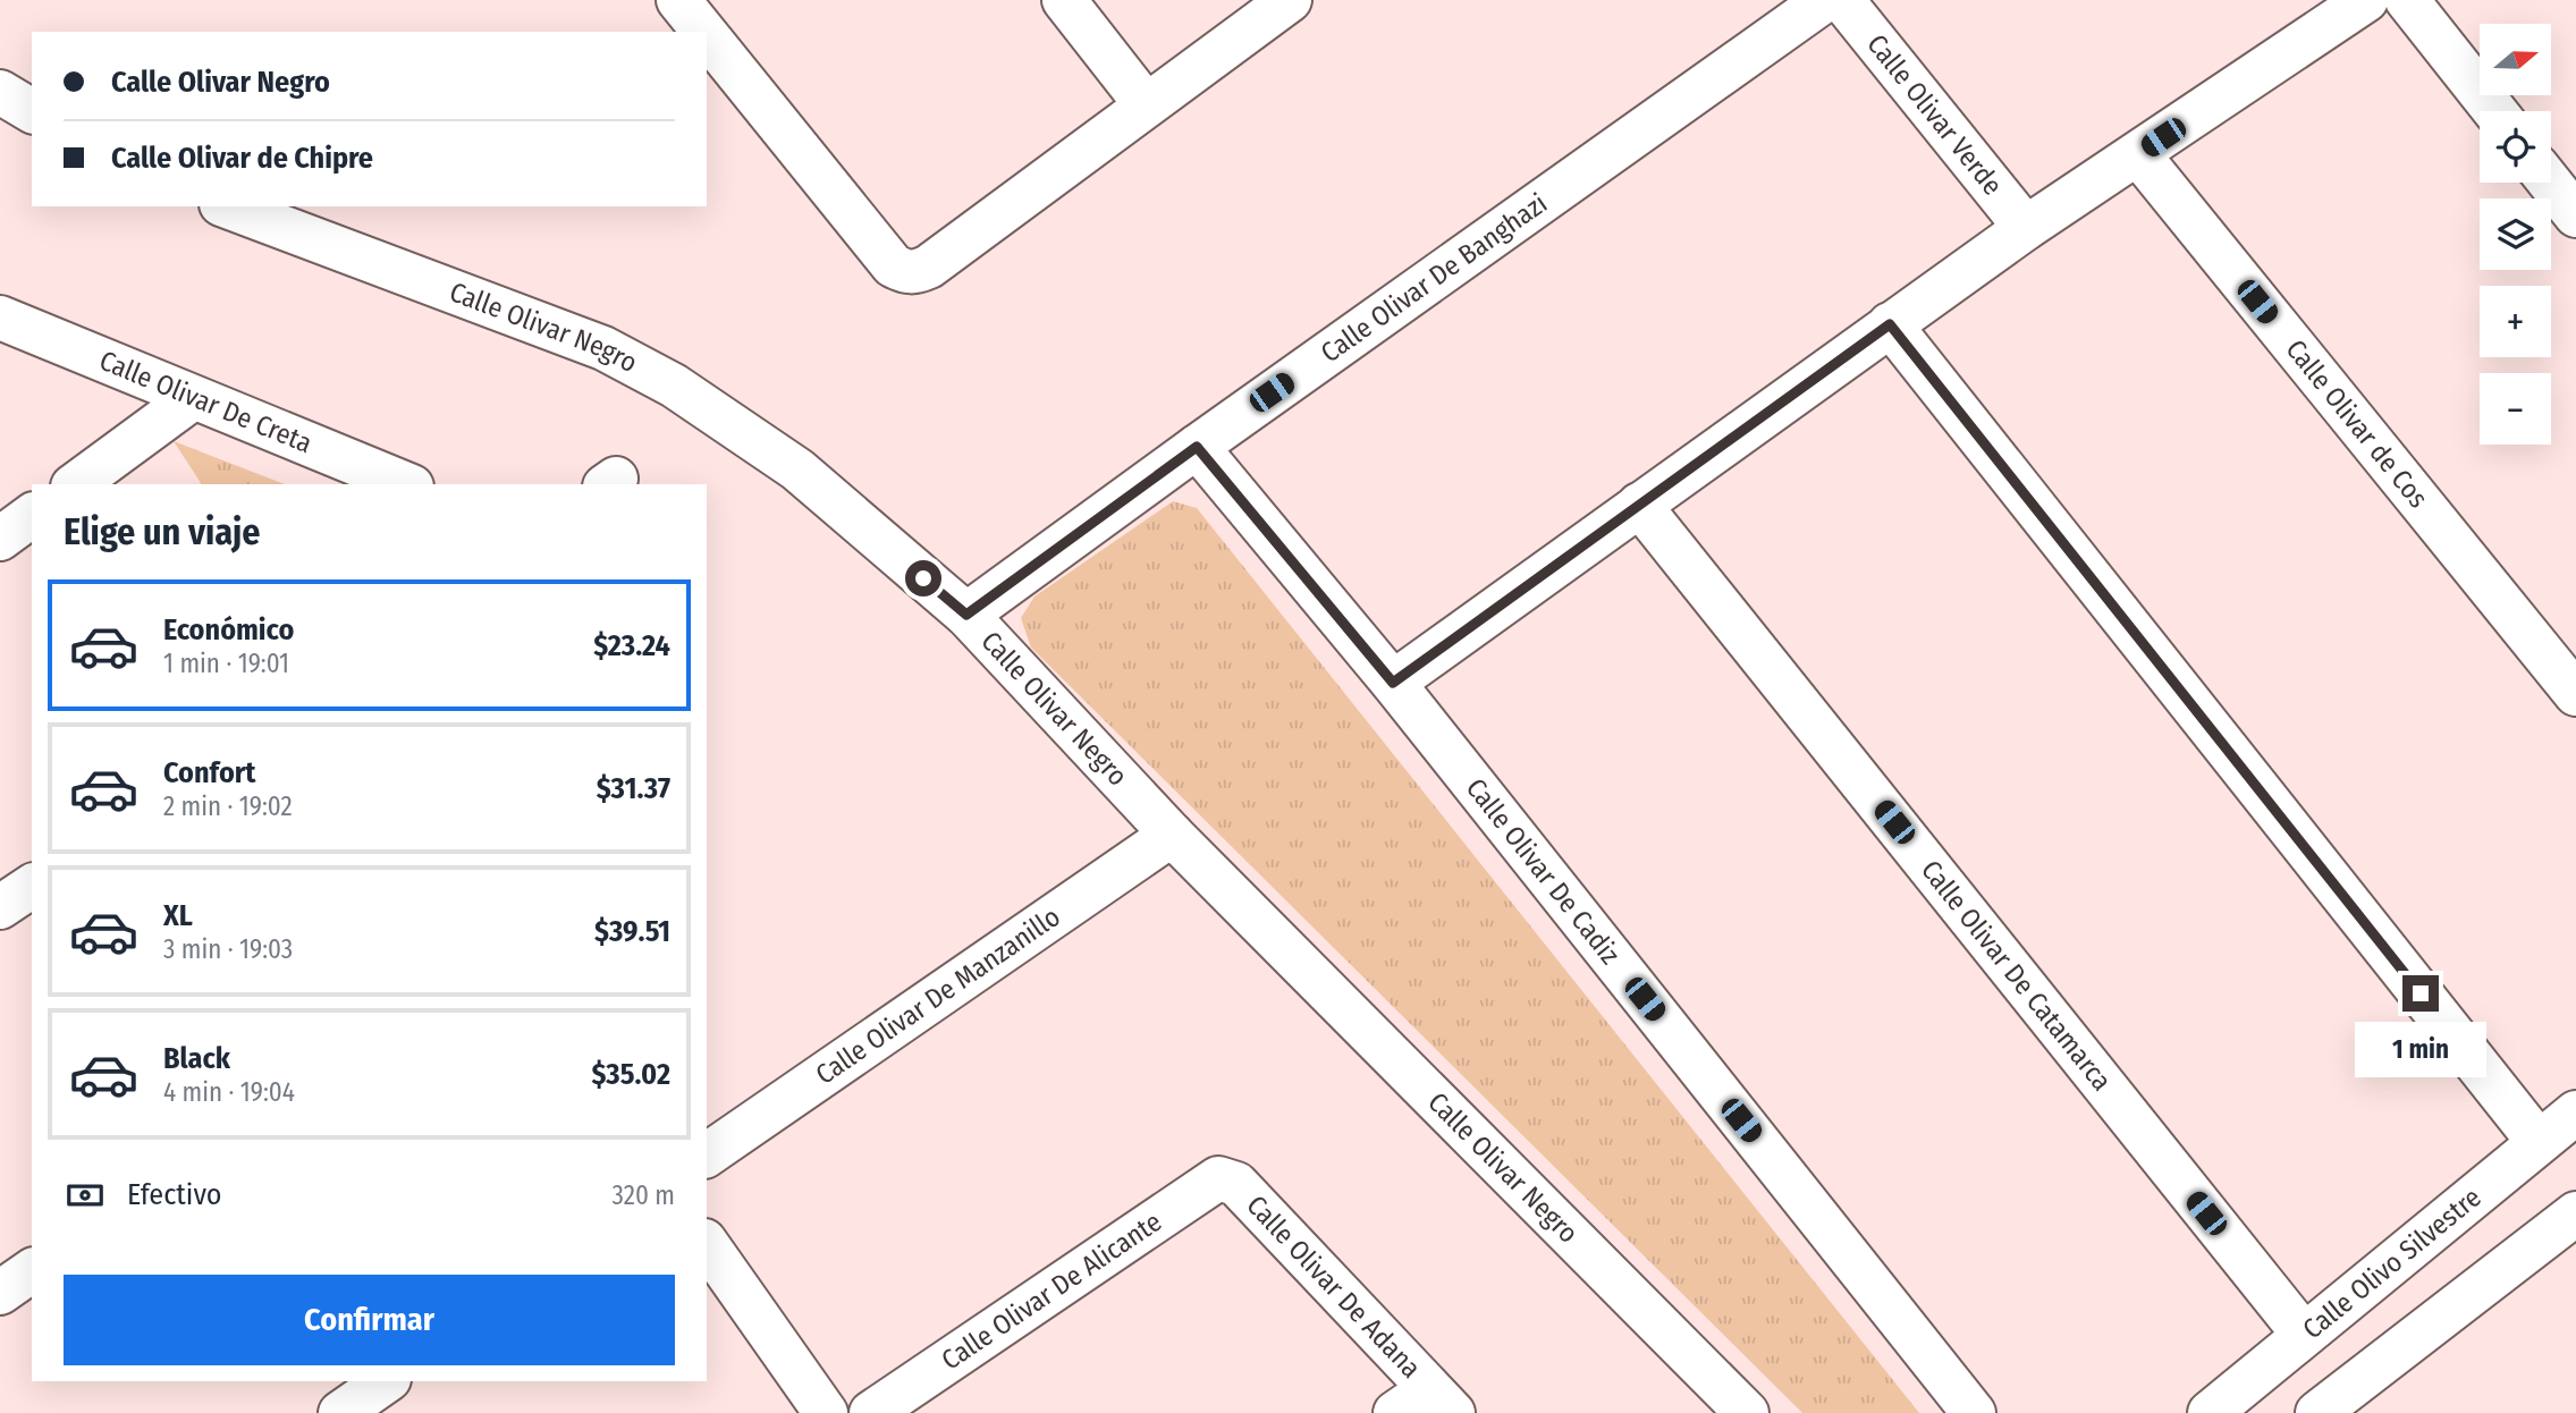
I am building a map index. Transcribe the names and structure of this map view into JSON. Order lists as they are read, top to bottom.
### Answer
{
  "streets": {
    "street": [
      "Calle Olivar Verde",
      "Calle Olivar De Banghazi",
      "Calle Olivar Negro",
      "Calle Olivar De Creta",
      "Calle Olivar de Cos",
      "Calle Olivar De Cadiz",
      "Calle Olivar De Catamarca",
      "Calle Olivar De Manzanillo",
      "Calle Olivo Silvestre",
      "Calle Olivar De Adana",
      "Calle Olivar De Alicante"
    ]
  },
  "crossings": [
    ["Calle Olivar De Banghazi", "Calle Olivar Negro"],
    ["Calle Olivar De Banghazi", "Calle Olivar De Cadiz"],
    ["Calle Olivar Negro", "Calle Olivar De Manzanillo"],
    ["Calle Olivar De Catamarca", "Calle Olivo Silvestre"],
    ["Calle Olivar De Adana", "Calle Olivar De Alicante"]
  ],
  "north": "right",
  "page": {
    "map_buttons": ["+", "−"],
    "banner": ["Calle Olivar Negro", "Calle Olivar de Chipre"],
    "heading": "Elige un viaje",
    "list": [
      {
        "name": "Económico",
        "note": "1 min · 19:01",
        "value": "$23.24"
      },
      {
        "name": "Confort",
        "note": "2 min · 19:02",
        "value": "$31.37"
      },
      {
        "name": "XL",
        "note": "3 min · 19:03",
        "value": "$39.51"
      },
      {
        "name": "Black",
        "note": "4 min · 19:04",
        "value": "$35.02"
      }
    ],
    "bubble": "1 min",
    "pay": ["Efectivo", "320 m"],
    "buttons": "Confirmar"
  }
}
